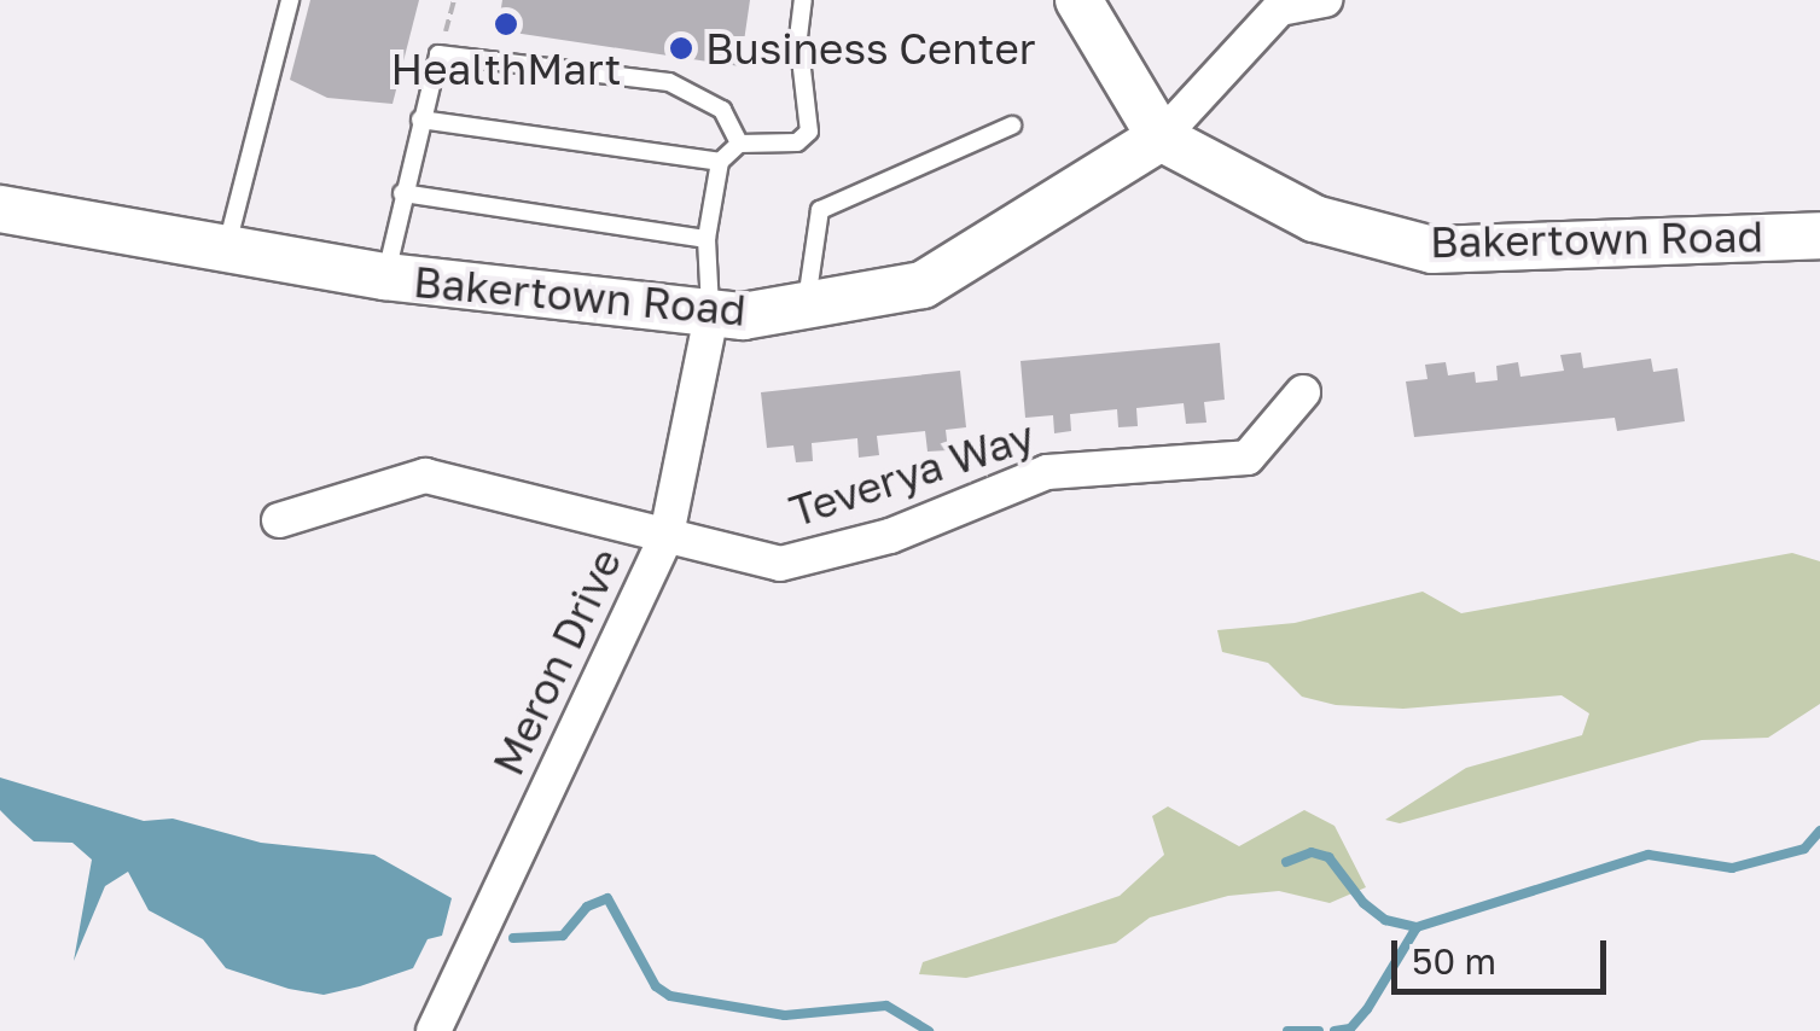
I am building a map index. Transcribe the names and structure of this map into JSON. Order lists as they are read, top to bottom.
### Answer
{
  "streets": {
    "street": ["Bakertown Road", "Teverya Way", "Meron Drive"]
  },
  "crossings": [
    ["Bakertown Road", "Meron Drive"],
    ["Teverya Way", "Meron Drive"]
  ],
  "places": ["HealthMart", "Business Center"],
  "scale_bar": "50 m"
}
